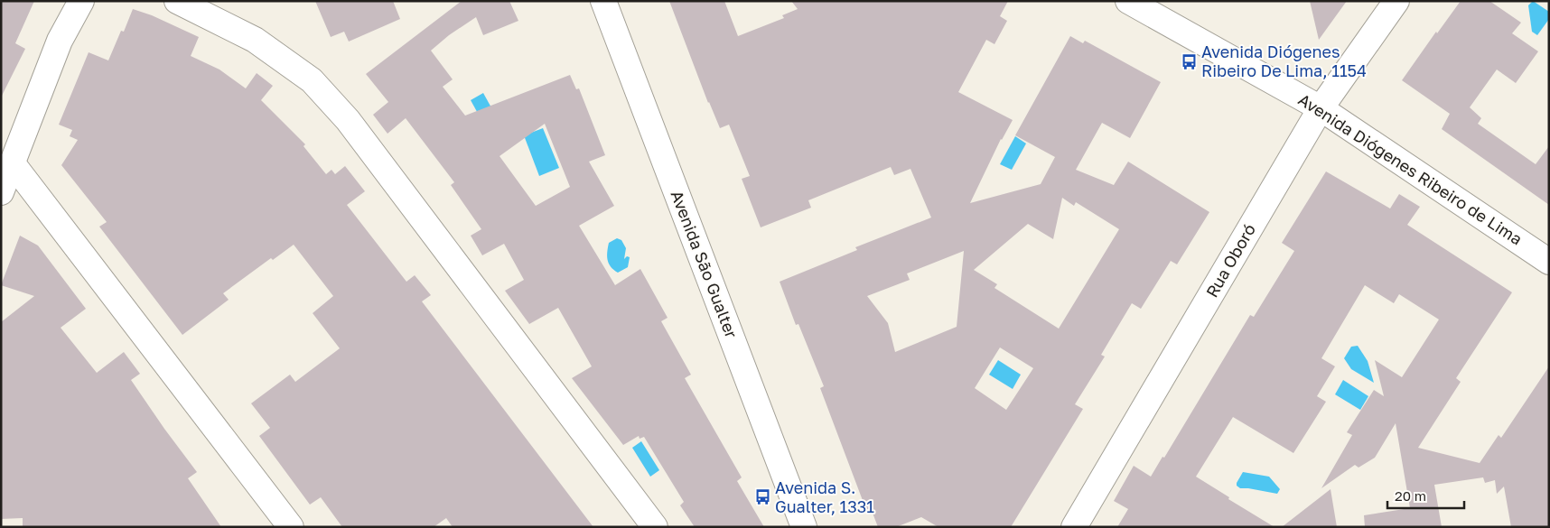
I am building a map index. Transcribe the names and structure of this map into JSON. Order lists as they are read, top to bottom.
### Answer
{
  "streets": {
    "street": ["Avenida Diógenes Ribeiro de Lima", "Rua Oboró", "Avenida São Gualter"]
  },
  "crossings": [
    ["Avenida Diógenes Ribeiro de Lima", "Rua Oboró"]
  ],
  "places": {
    "bus stop": ["Avenida Diógenes Ribeiro De Lima, 1154", "Avenida S. Gualter, 1331"]
  },
  "scale_bar": "20 m"
}
